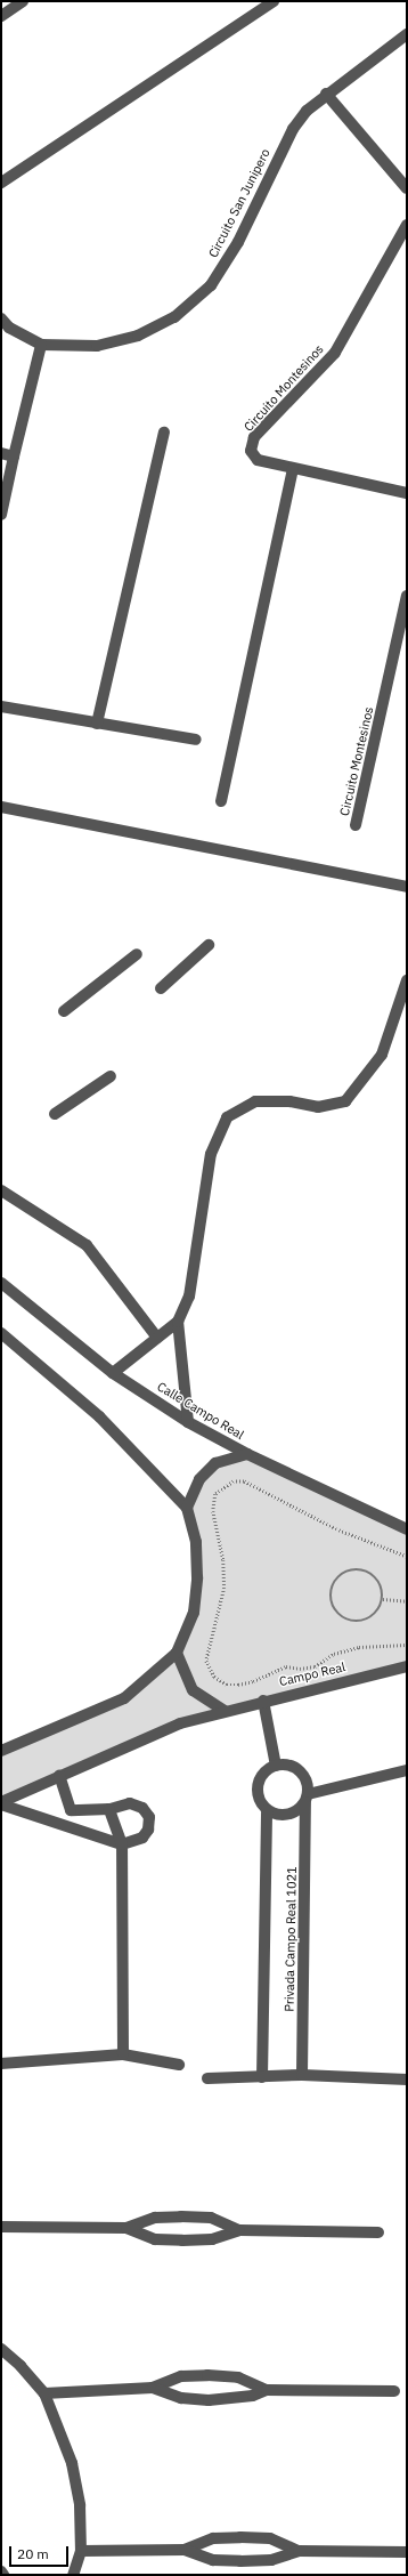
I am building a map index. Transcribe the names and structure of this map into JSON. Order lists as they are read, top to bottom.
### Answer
{
  "streets": {
    "street": [
      "Circuito San Junipero",
      "Circuito Montesinos",
      "Calle Campo Real",
      "Campo Real",
      "Privada Campo Real 1021"
    ]
  },
  "scale_bar": "20 m"
}
